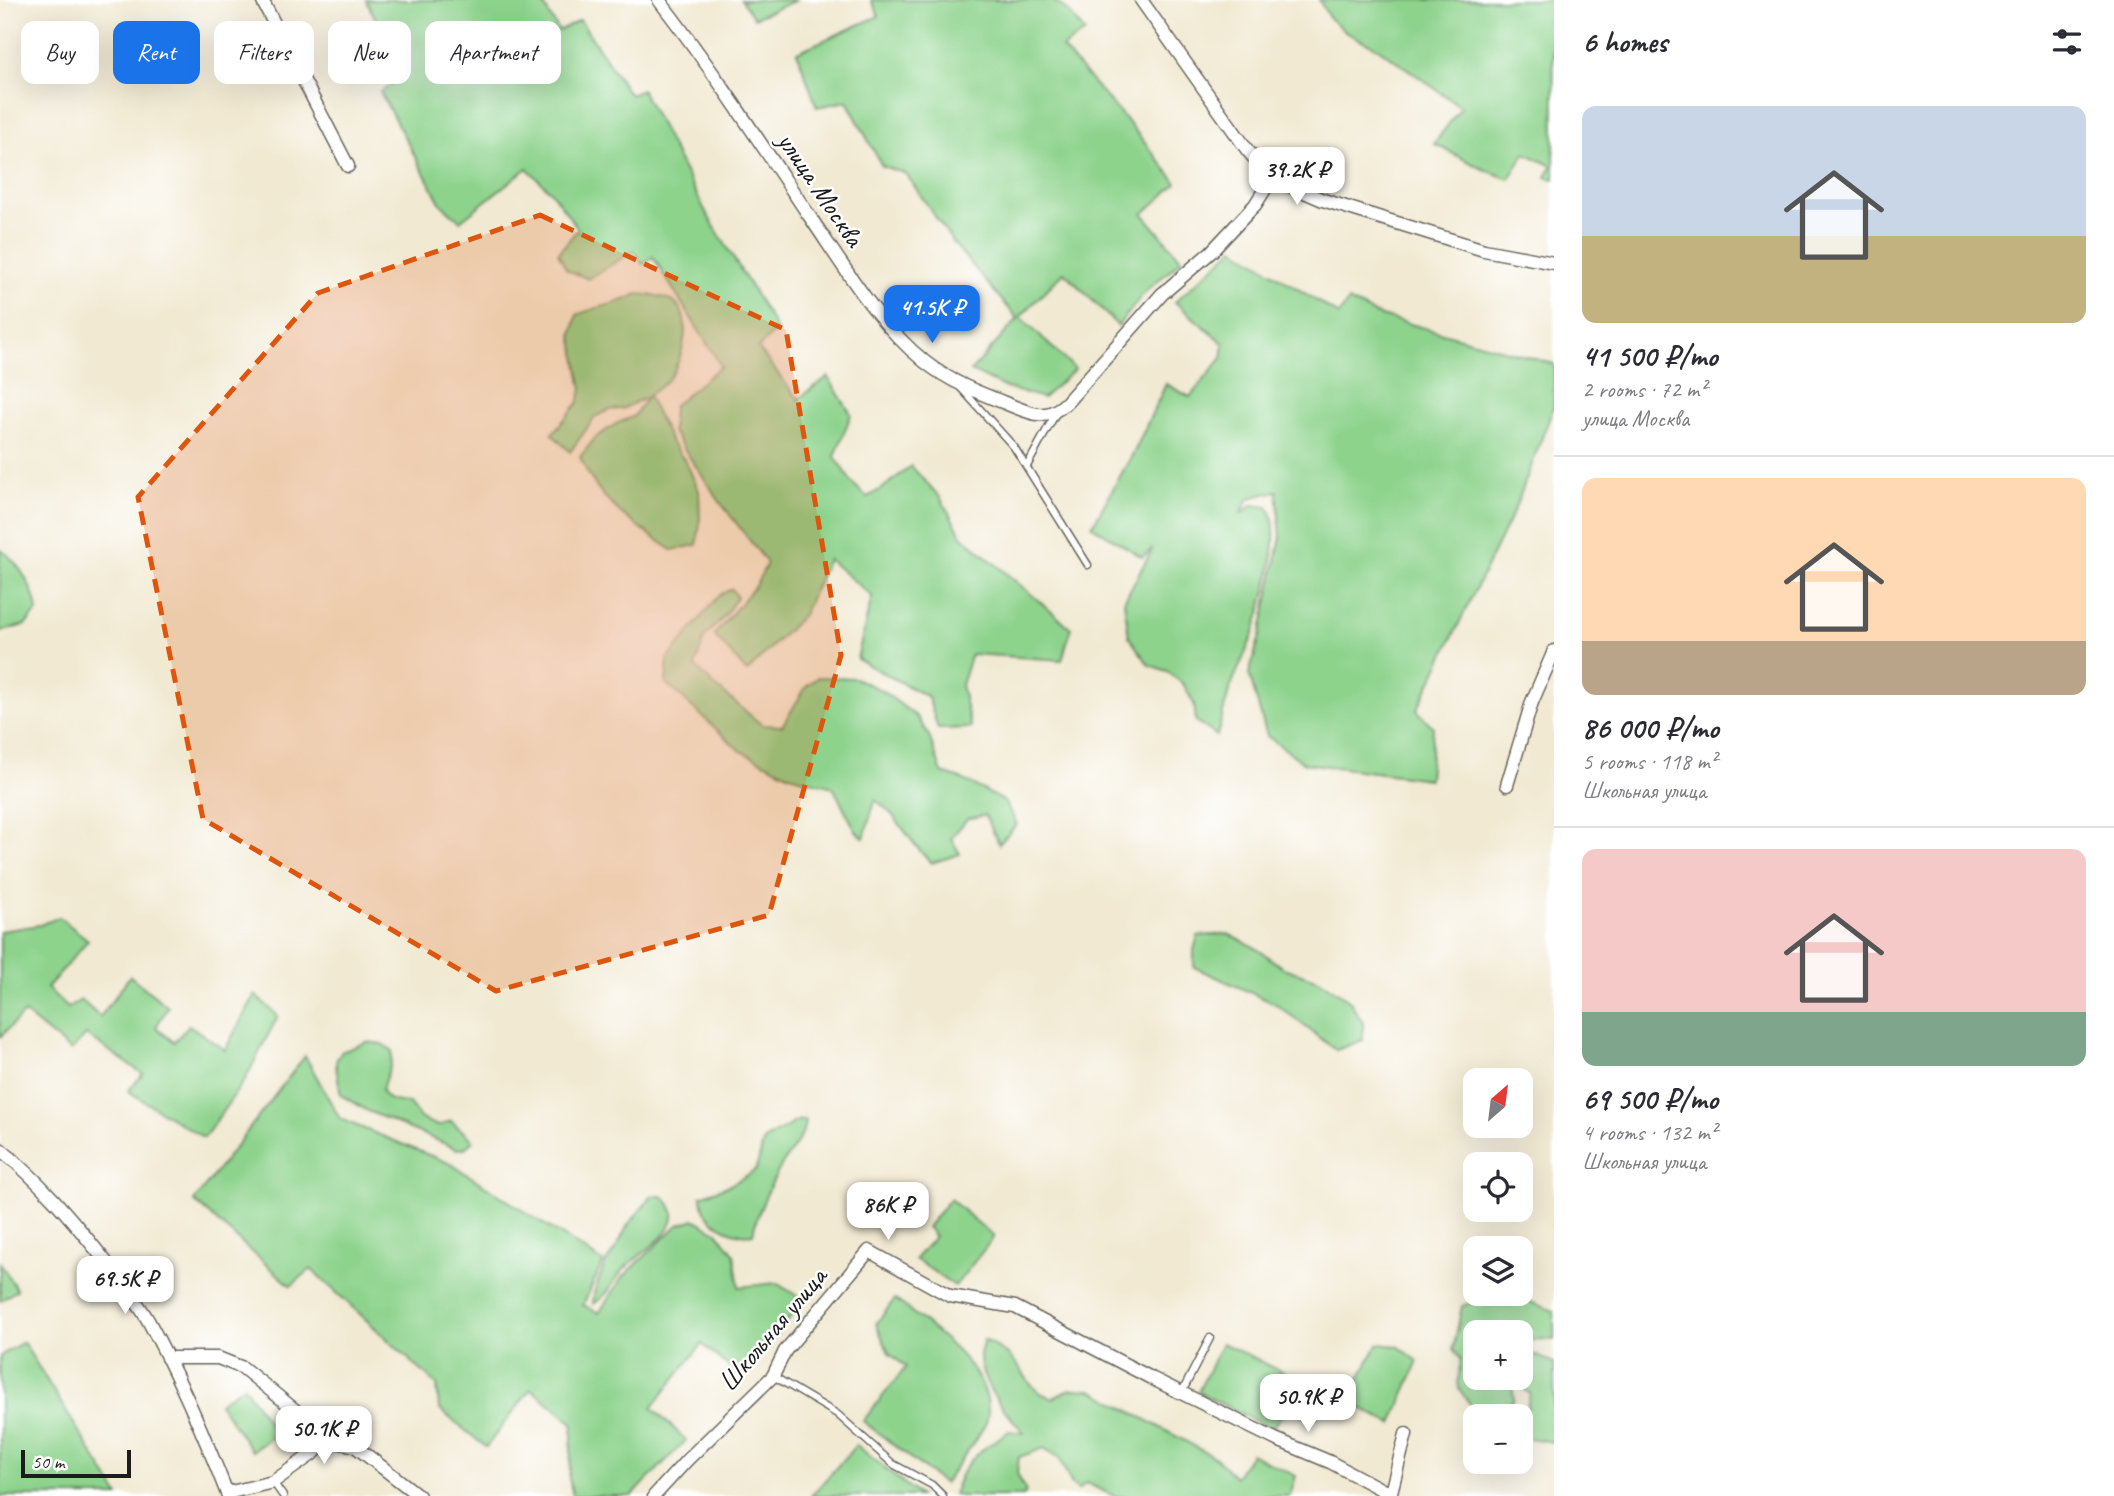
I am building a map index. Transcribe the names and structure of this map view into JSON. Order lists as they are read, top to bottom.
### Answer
{
  "streets": {
    "street": ["улица Москва", "Школьная улица"]
  },
  "scale_bar": "50 m",
  "north": "top right",
  "page": {
    "heading": "6 homes",
    "chip": [
      "Buy",
      "Rent",
      "Filters",
      "New",
      "Apartment"
    ],
    "list": [
      {
        "name": "41 500 ₽/mo",
        "note": "2 rooms · 72 m² · улица Москва"
      },
      {
        "name": "86 000 ₽/mo",
        "note": "5 rooms · 118 m² · Школьная улица"
      },
      {
        "name": "69 500 ₽/mo",
        "note": "4 rooms · 132 m² · Школьная улица"
      }
    ],
    "price": [
      "39.2K ₽",
      "41.5K ₽",
      "86K ₽",
      "69.5K ₽",
      "50.9K ₽",
      "50.1K ₽"
    ],
    "map_buttons": ["+", "−"],
    "scale": "50 m"
  }
}
